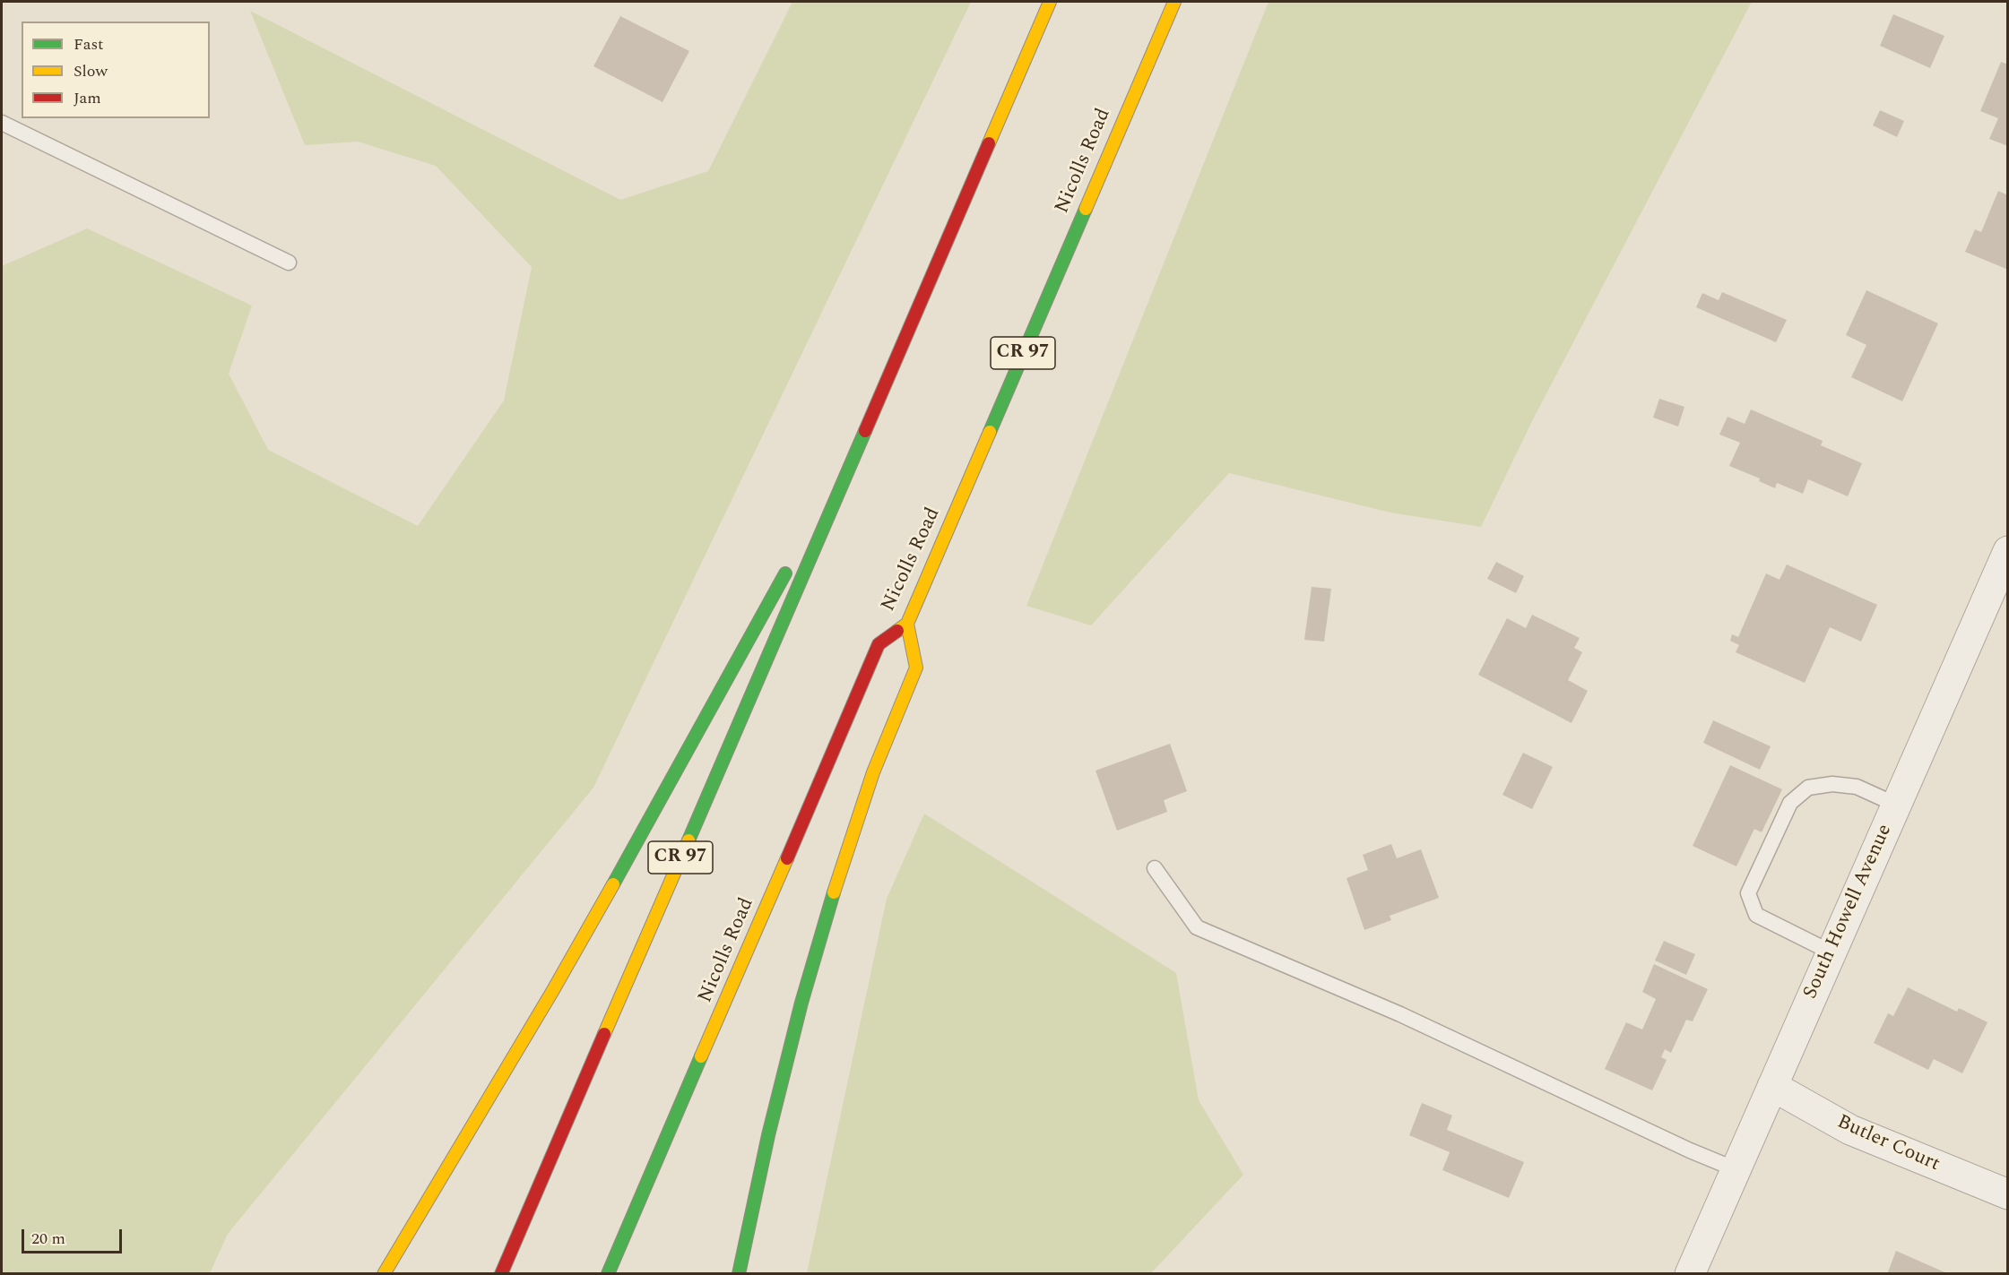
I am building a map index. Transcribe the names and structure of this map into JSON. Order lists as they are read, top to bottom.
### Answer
{
  "streets": {
    "highway": ["Nicolls Road", "CR 97"],
    "street": ["South Howell Avenue", "Butler Court"]
  },
  "crossings": [
    ["South Howell Avenue", "Butler Court"]
  ],
  "legend": ["Fast", "Slow", "Jam"],
  "scale_bar": "20 m"
}
